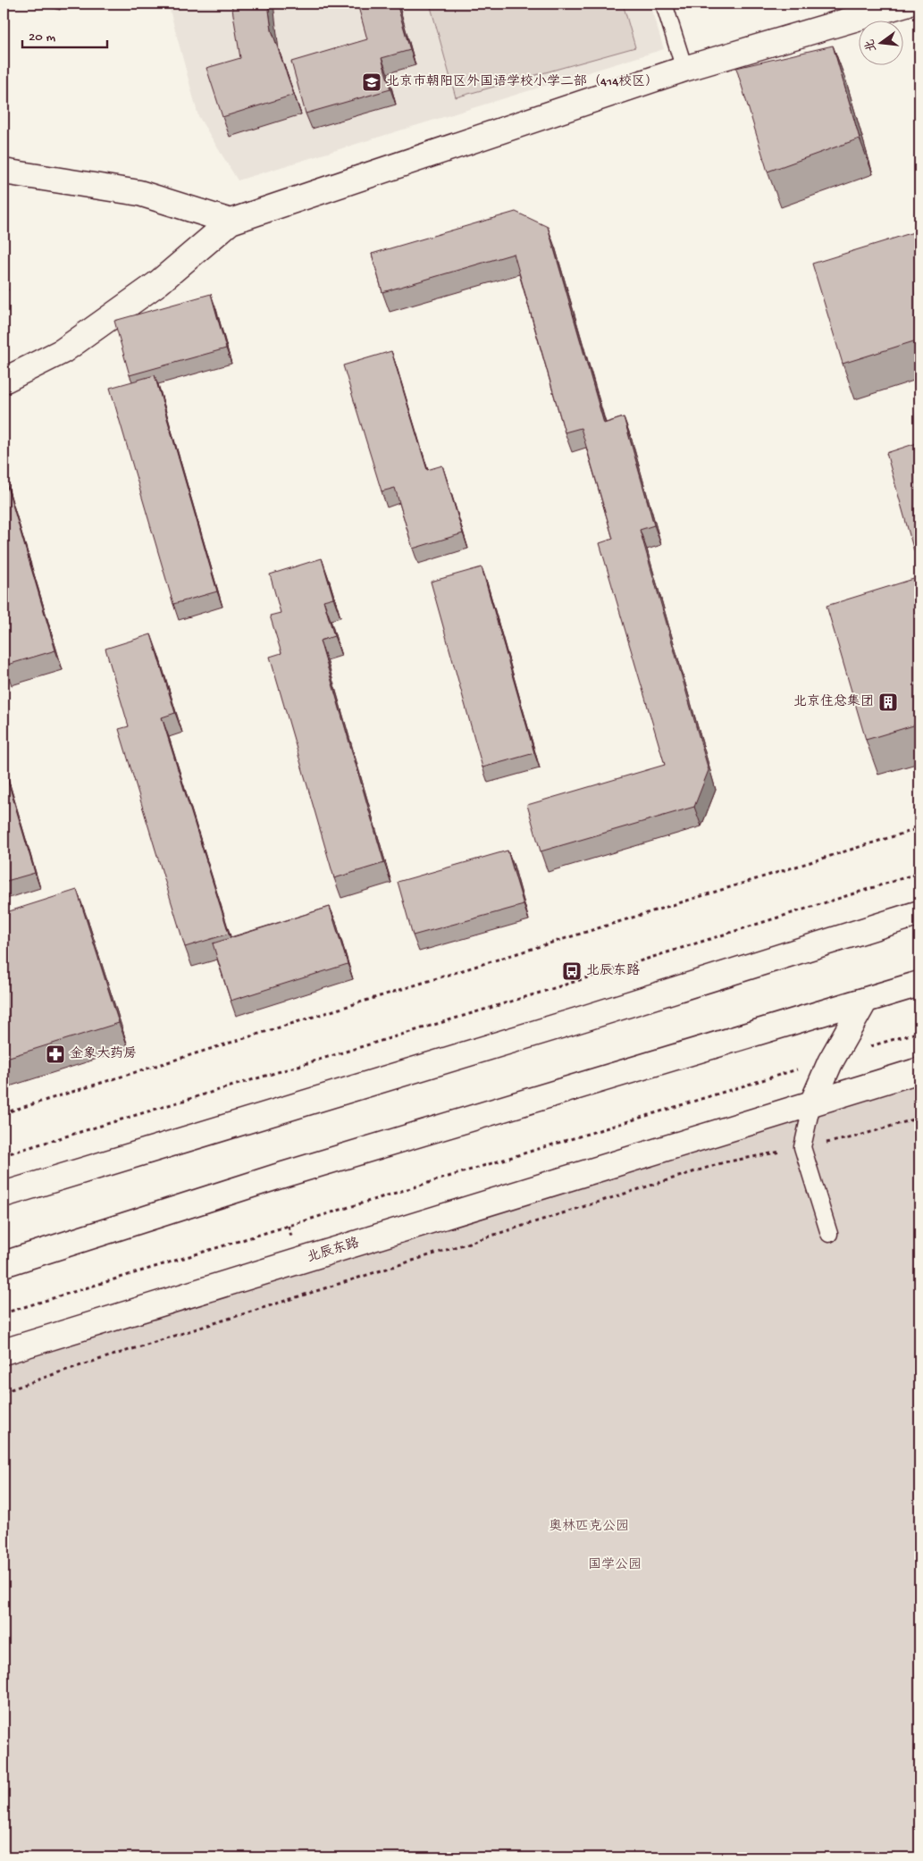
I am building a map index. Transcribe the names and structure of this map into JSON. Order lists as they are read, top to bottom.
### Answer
{
  "streets": {
    "street": ["北辰东路"]
  },
  "parks": ["奥林匹克公园", "国学公园"],
  "places": {
    "school or university": ["北京市朝阳区外国语学校小学二部（414校区）"],
    "building": ["北京住总集团"],
    "bus stop": ["北辰东路"],
    "pharmacy": ["金象大药房"]
  },
  "scale_bar": "20 m",
  "north": "left"
}
